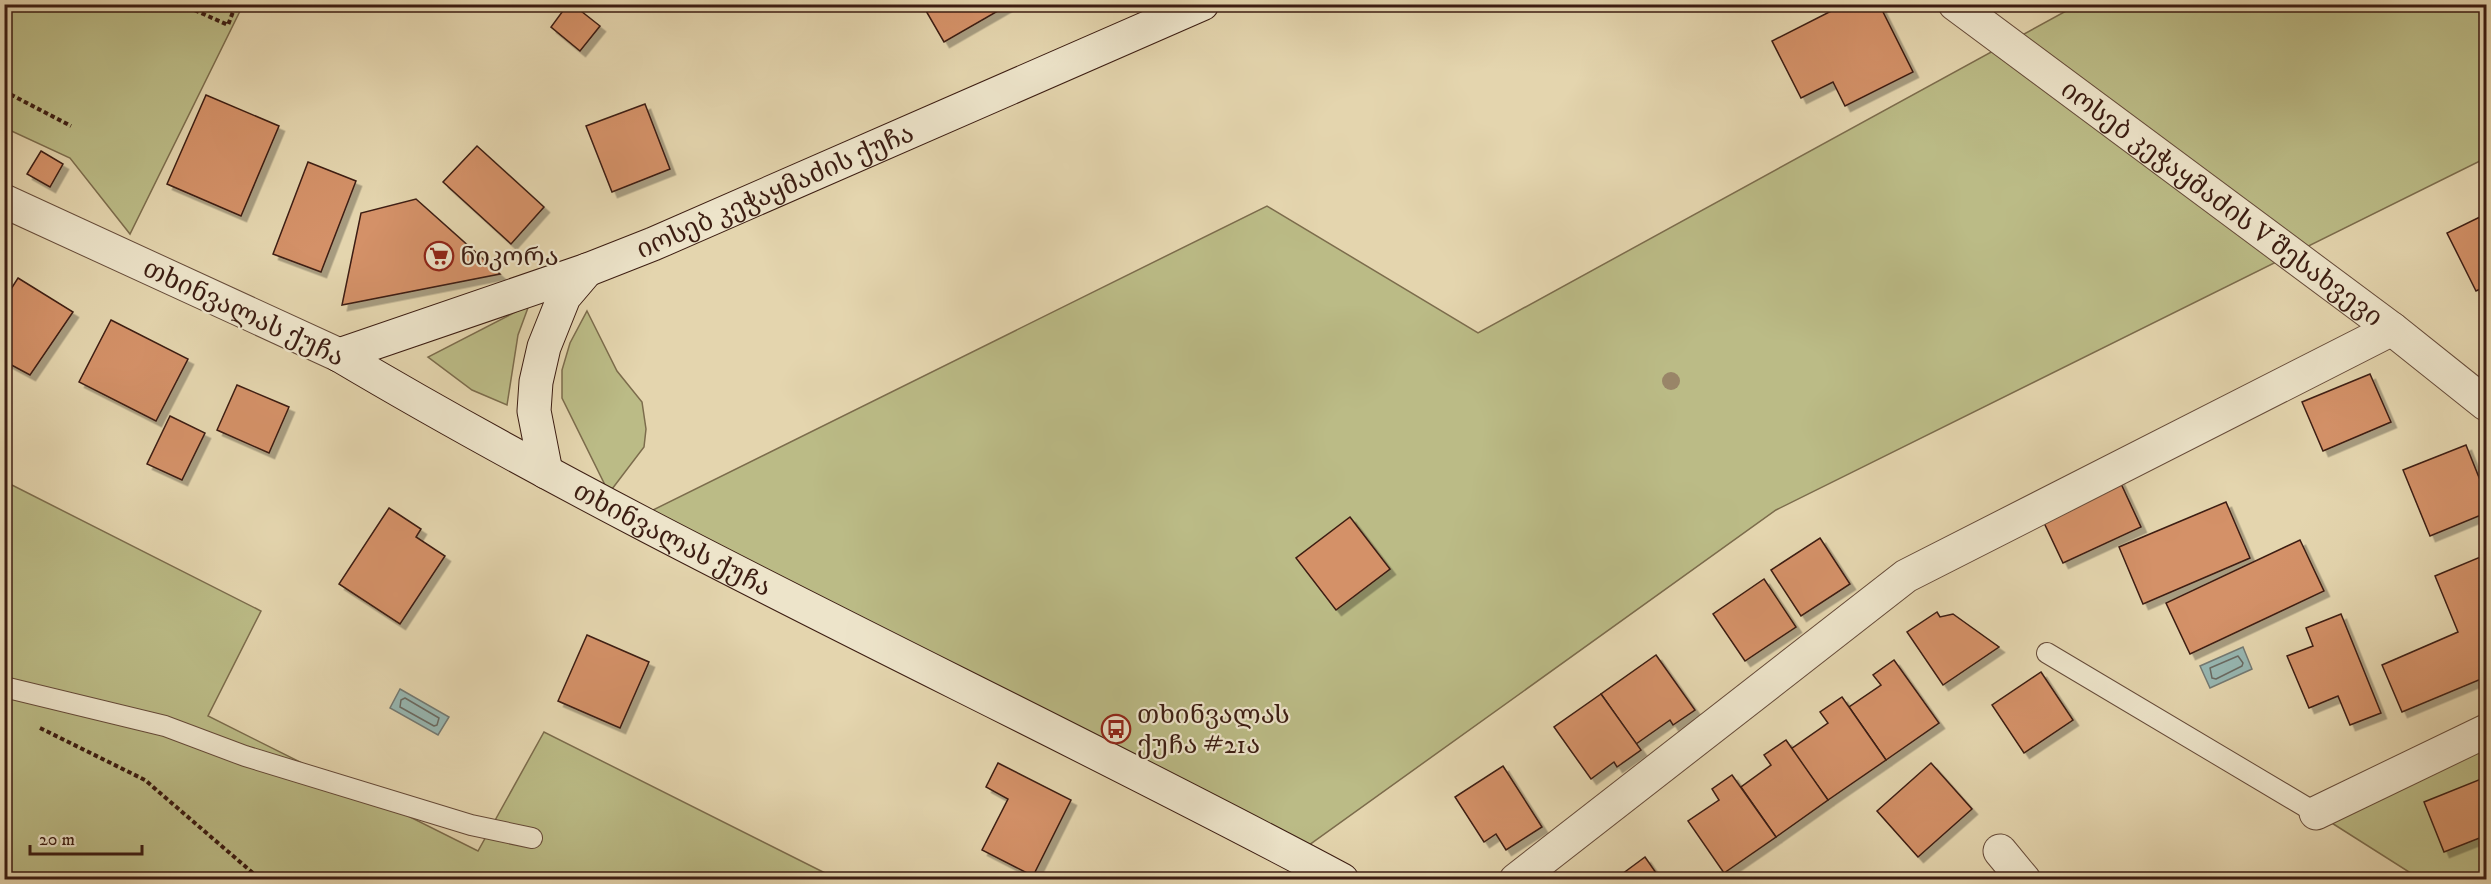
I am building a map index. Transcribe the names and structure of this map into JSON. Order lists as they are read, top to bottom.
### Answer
{
  "streets": {
    "street": ["იოსებ კეჭაყმაძის ქუჩა", "იოსებ კეჭაყმაძის V შესახვევი", "თხინვალას ქუჩა"]
  },
  "crossings": [
    ["იოსებ კეჭაყმაძის ქუჩა", "თხინვალას ქუჩა"]
  ],
  "places": {
    "supermarket": ["ნიკორა"],
    "bus stop": ["თხინვალას ქუჩა #21ა"]
  },
  "scale_bar": "20 m"
}
